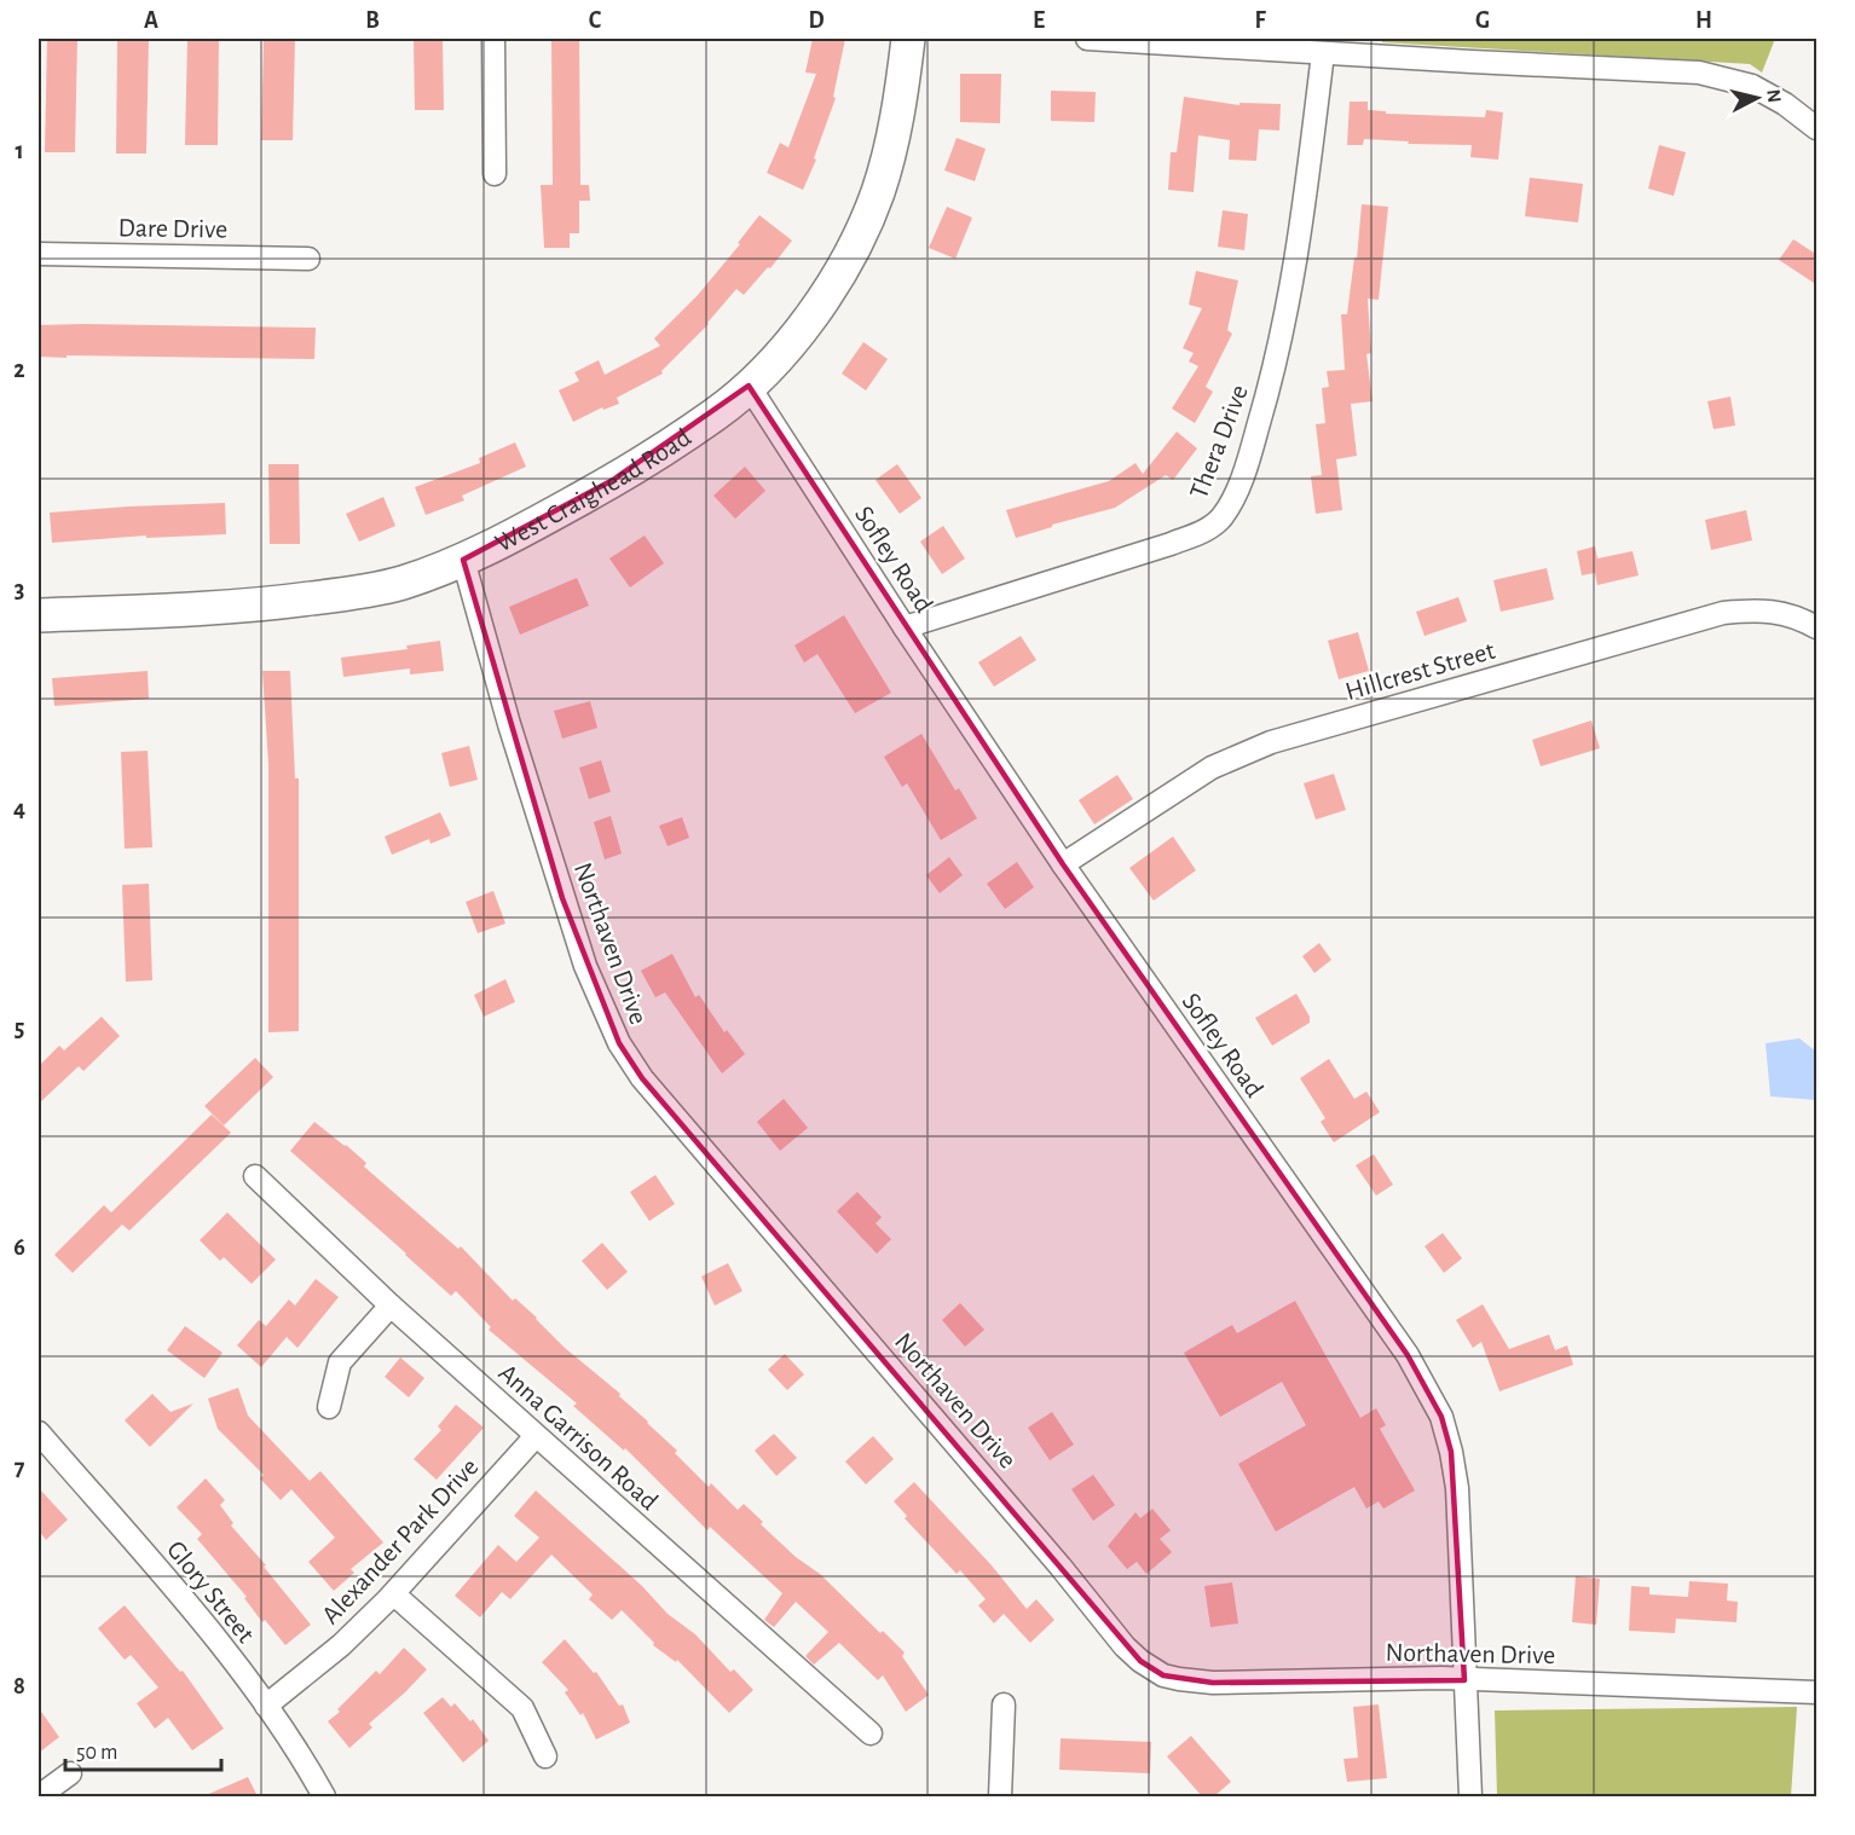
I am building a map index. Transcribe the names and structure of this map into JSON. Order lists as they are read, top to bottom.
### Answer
{
  "streets": {
    "street": [
      "Dare Drive",
      "Thera Drive",
      "West Craighead Road",
      "Sofley Road",
      "Hillcrest Street",
      "Northaven Drive",
      "Anna Garrison Road",
      "Alexander Park Drive",
      "Glory Street"
    ]
  },
  "crossings": [
    ["Thera Drive", "Sofley Road"],
    ["West Craighead Road", "Sofley Road"],
    ["West Craighead Road", "Northaven Drive"],
    ["Sofley Road", "Hillcrest Street"],
    ["Sofley Road", "Northaven Drive"],
    ["Anna Garrison Road", "Alexander Park Drive"],
    ["Alexander Park Drive", "Glory Street"]
  ],
  "scale_bar": "50 m",
  "north": "right",
  "grid": {
    "columns": [
      "A",
      "B",
      "C",
      "D",
      "E",
      "F",
      "G",
      "H"
    ],
    "rows": [
      "1",
      "2",
      "3",
      "4",
      "5",
      "6",
      "7",
      "8"
    ]
  }
}
